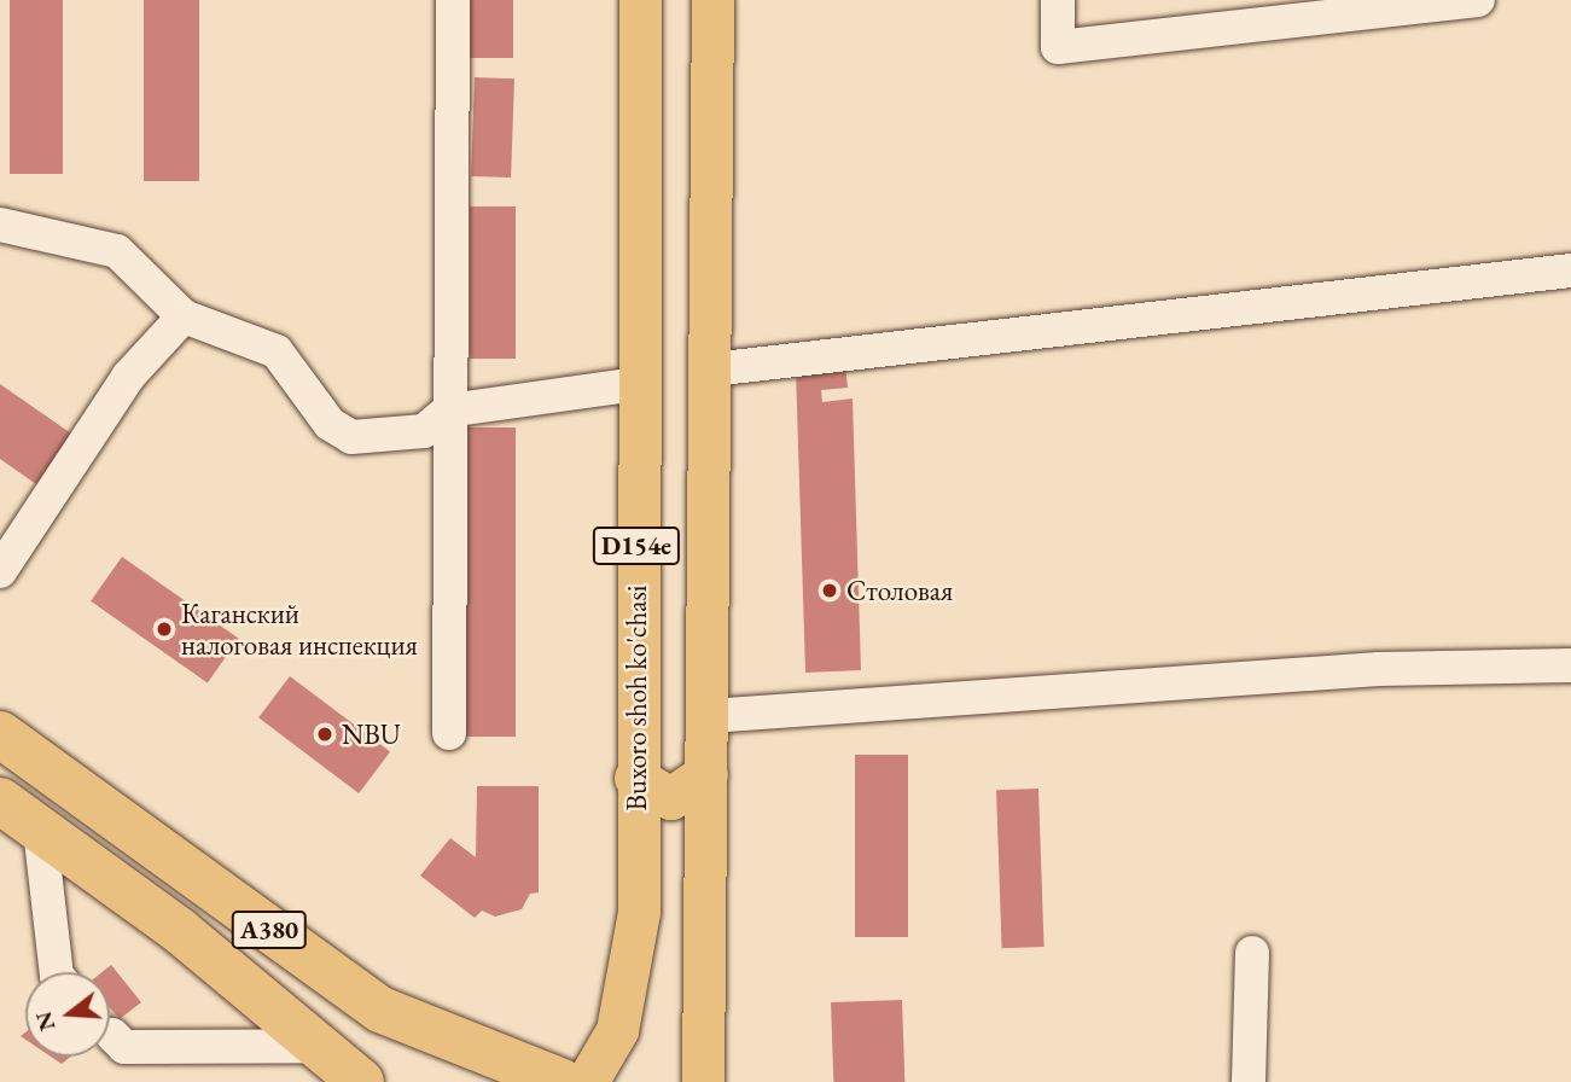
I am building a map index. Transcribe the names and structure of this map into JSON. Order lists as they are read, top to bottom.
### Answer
{
  "streets": {
    "highway": ["A380"],
    "main road": ["D154e", "Buxoro shoh ko'chasi"]
  },
  "places": ["Столовая", "Каганский налоговая инспекция", "NBU"],
  "north": "left"
}
